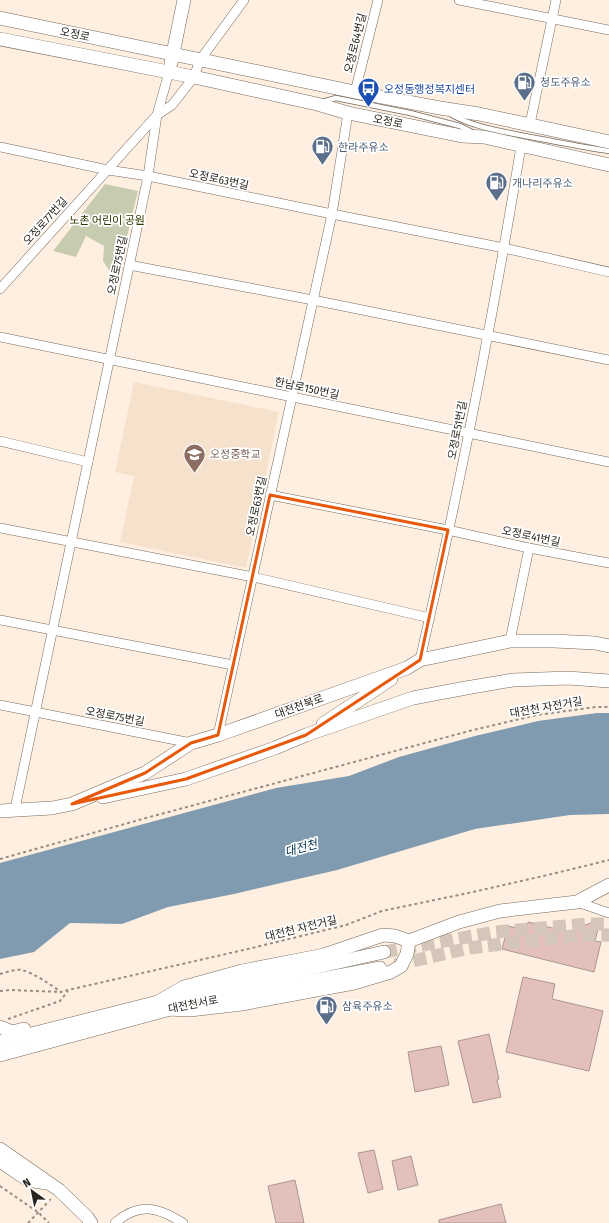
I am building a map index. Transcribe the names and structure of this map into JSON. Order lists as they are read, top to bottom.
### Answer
{
  "streets": {
    "main road": ["오정로", "대전천북로", "대전천서로"],
    "street": [
      "오정로64번길",
      "오정로63번길",
      "오정로77번길",
      "오정로75번길",
      "한남로150번길",
      "오정로51번길",
      "오정로41번길"
    ],
    "path": ["대전천 자전거길"]
  },
  "crossings": [
    ["오정로", "오정로64번길"],
    ["오정로", "오정로63번길"],
    ["오정로", "오정로75번길"],
    ["오정로", "오정로51번길"],
    ["오정로63번길", "오정로77번길"],
    ["오정로63번길", "오정로75번길"],
    ["오정로63번길", "한남로150번길"],
    ["오정로63번길", "대전천북로"],
    ["오정로77번길", "오정로75번길"],
    ["오정로75번길", "한남로150번길"],
    ["오정로75번길", "대전천북로"],
    ["한남로150번길", "오정로51번길"],
    ["오정로51번길", "오정로41번길"],
    ["오정로51번길", "대전천북로"]
  ],
  "water": ["대전천"],
  "parks": ["노촌 어린이 공원"],
  "places": {
    "fuel station": [
      "청도주유소",
      "한라주유소",
      "개나리주유소",
      "삼육주유소"
    ],
    "bus stop": ["오정동행정복지센터"],
    "school or university": ["오정중학교"]
  },
  "north": "top left"
}
